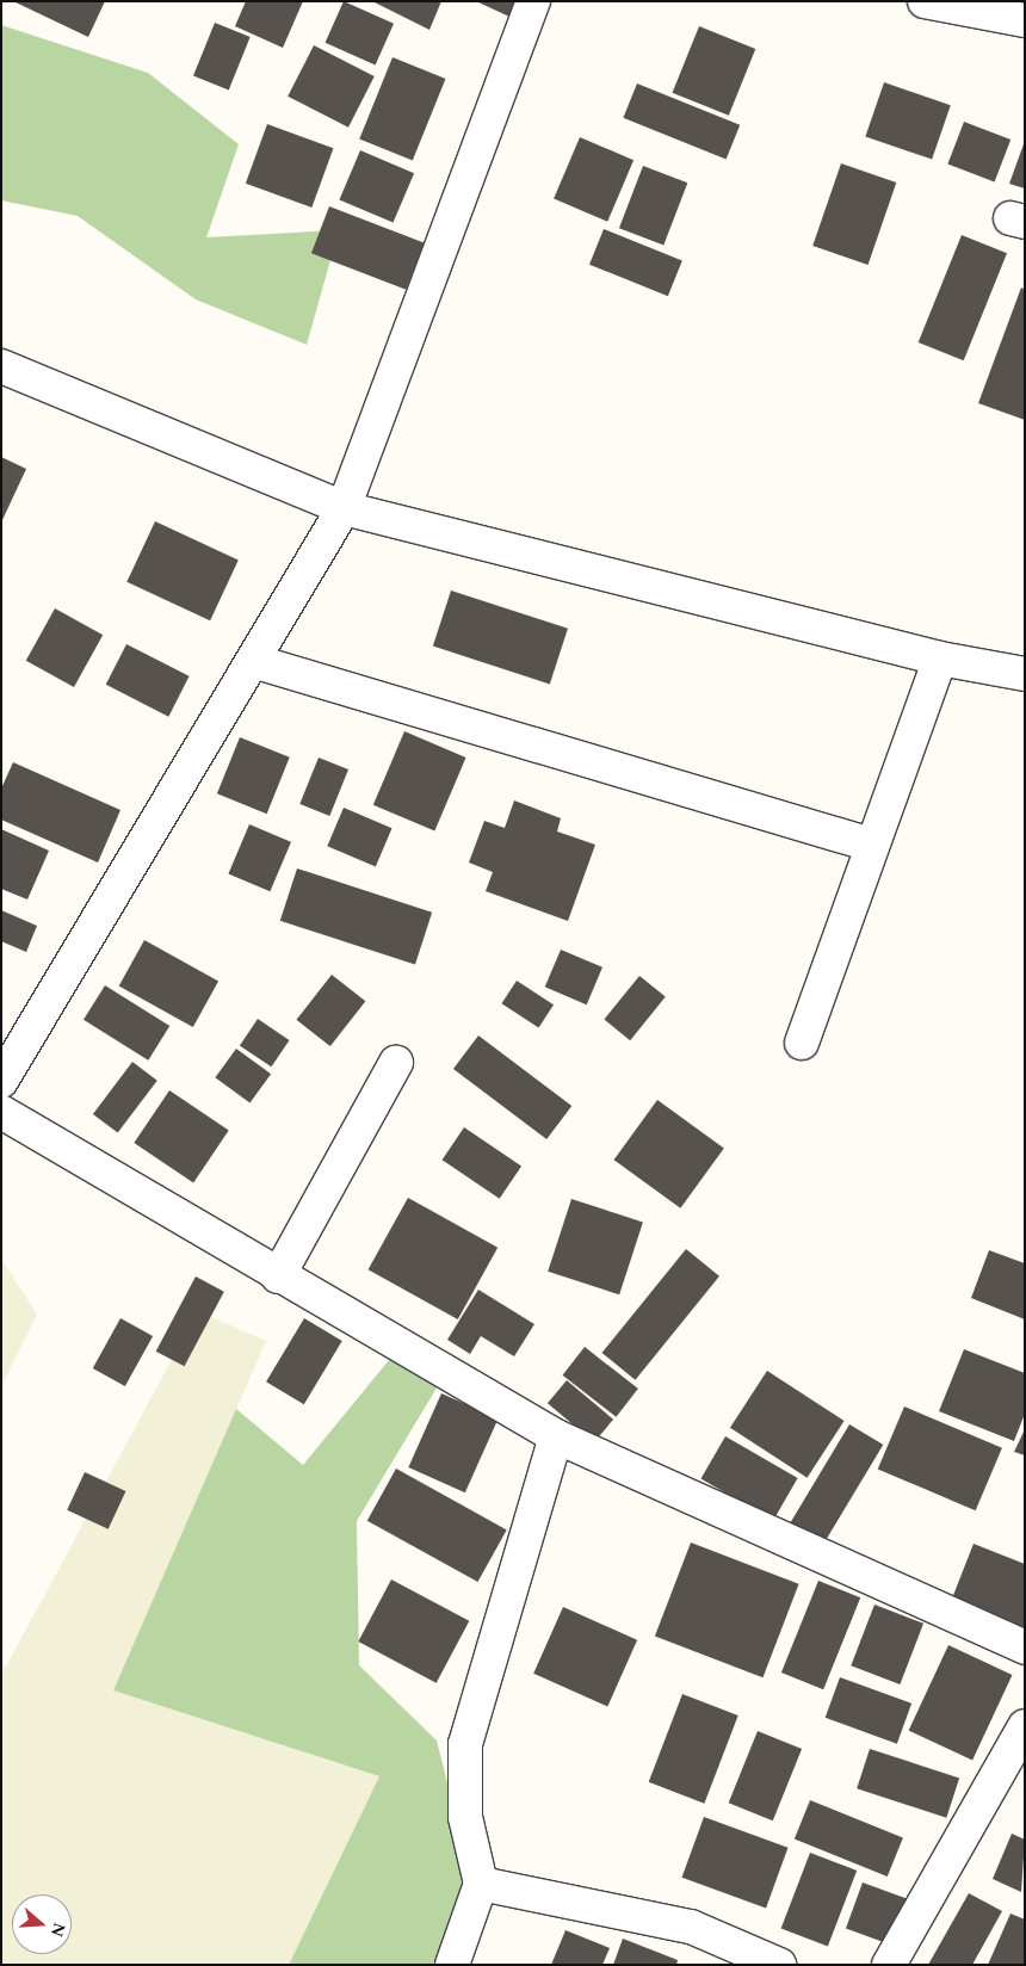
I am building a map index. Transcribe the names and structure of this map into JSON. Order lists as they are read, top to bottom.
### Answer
{
  "north": "right"
}
